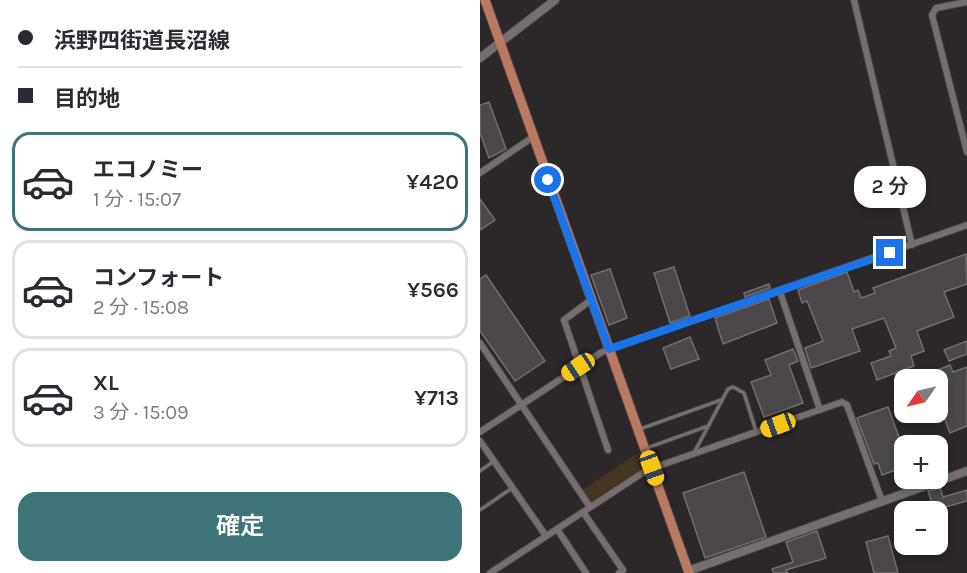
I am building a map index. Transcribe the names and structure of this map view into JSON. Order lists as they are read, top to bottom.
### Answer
{
  "north": "bottom left",
  "page": {
    "banner": ["浜野四街道長沼線", "目的地"],
    "list": [
      {
        "name": "エコノミー",
        "note": "1 分 · 15:07",
        "value": "¥420"
      },
      {
        "name": "コンフォート",
        "note": "2 分 · 15:08",
        "value": "¥566"
      },
      {
        "name": "XL",
        "note": "3 分 · 15:09",
        "value": "¥713"
      }
    ],
    "bubble": "2 分",
    "map_buttons": ["+", "−"],
    "buttons": "確定"
  }
}
